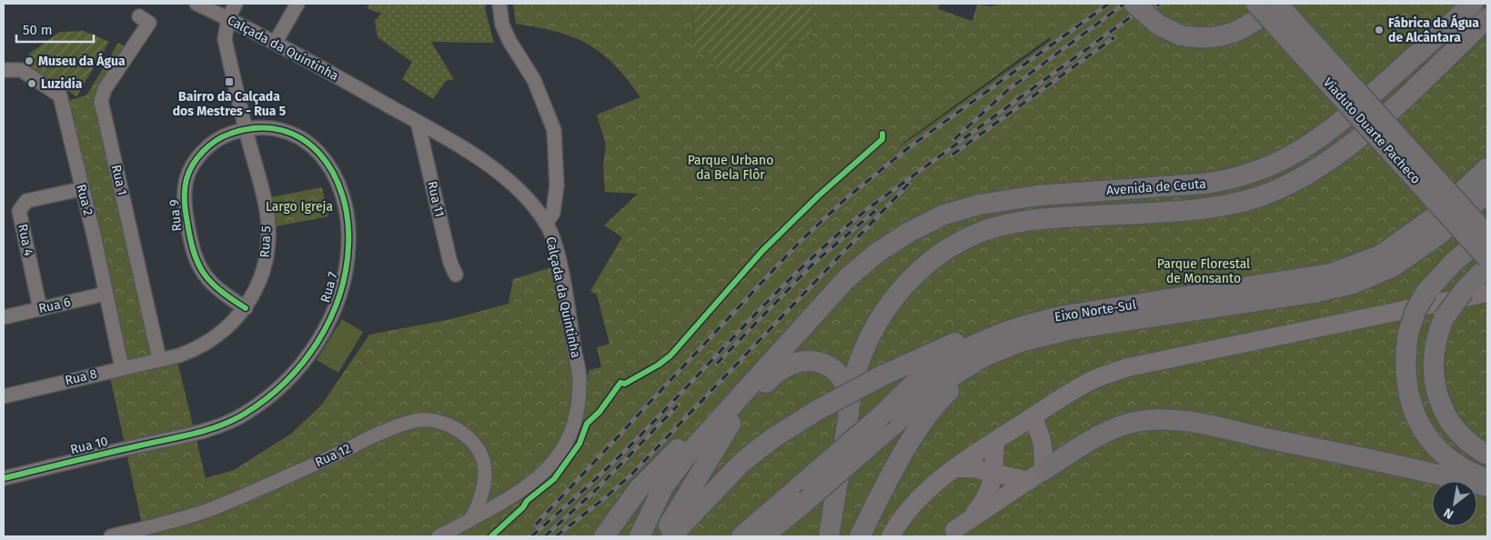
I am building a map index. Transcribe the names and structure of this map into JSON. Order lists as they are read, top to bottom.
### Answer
{
  "streets": {
    "highway": ["Viaduto Duarte Pacheco", "Avenida de Ceuta", "Eixo Norte-Sul"],
    "street": [
      "Calçada da Quintinha",
      "Rua 1",
      "Rua 11",
      "Rua 2",
      "Rua 9",
      "Rua 4",
      "Rua 5",
      "Rua 7",
      "Rua 6",
      "Rua 8",
      "Rua 10",
      "Rua 12"
    ]
  },
  "crossings": [
    ["Calçada da Quintinha", "Rua 11"],
    ["Calçada da Quintinha", "Rua 5"],
    ["Calçada da Quintinha", "Rua 12"],
    ["Rua 1", "Rua 5"],
    ["Rua 1", "Rua 8"],
    ["Rua 2", "Rua 4"],
    ["Rua 2", "Rua 6"],
    ["Rua 2", "Rua 8"],
    ["Rua 9", "Rua 5"],
    ["Rua 9", "Rua 7"],
    ["Rua 4", "Rua 6"],
    ["Rua 5", "Rua 7"],
    ["Rua 5", "Rua 8"],
    ["Rua 7", "Rua 10"]
  ],
  "parks": ["Parque Urbano da Bela Flôr", "Largo Igreja", "Parque Florestal de Monsanto"],
  "places": {
    "other": ["Fábrica da Água de Alcântara", "Museu da Água", "Luzidia"],
    "transit": ["Bairro da Calçada dos Mestres - Rua 5"]
  },
  "scale_bar": "50 m",
  "north": "bottom left"
}
